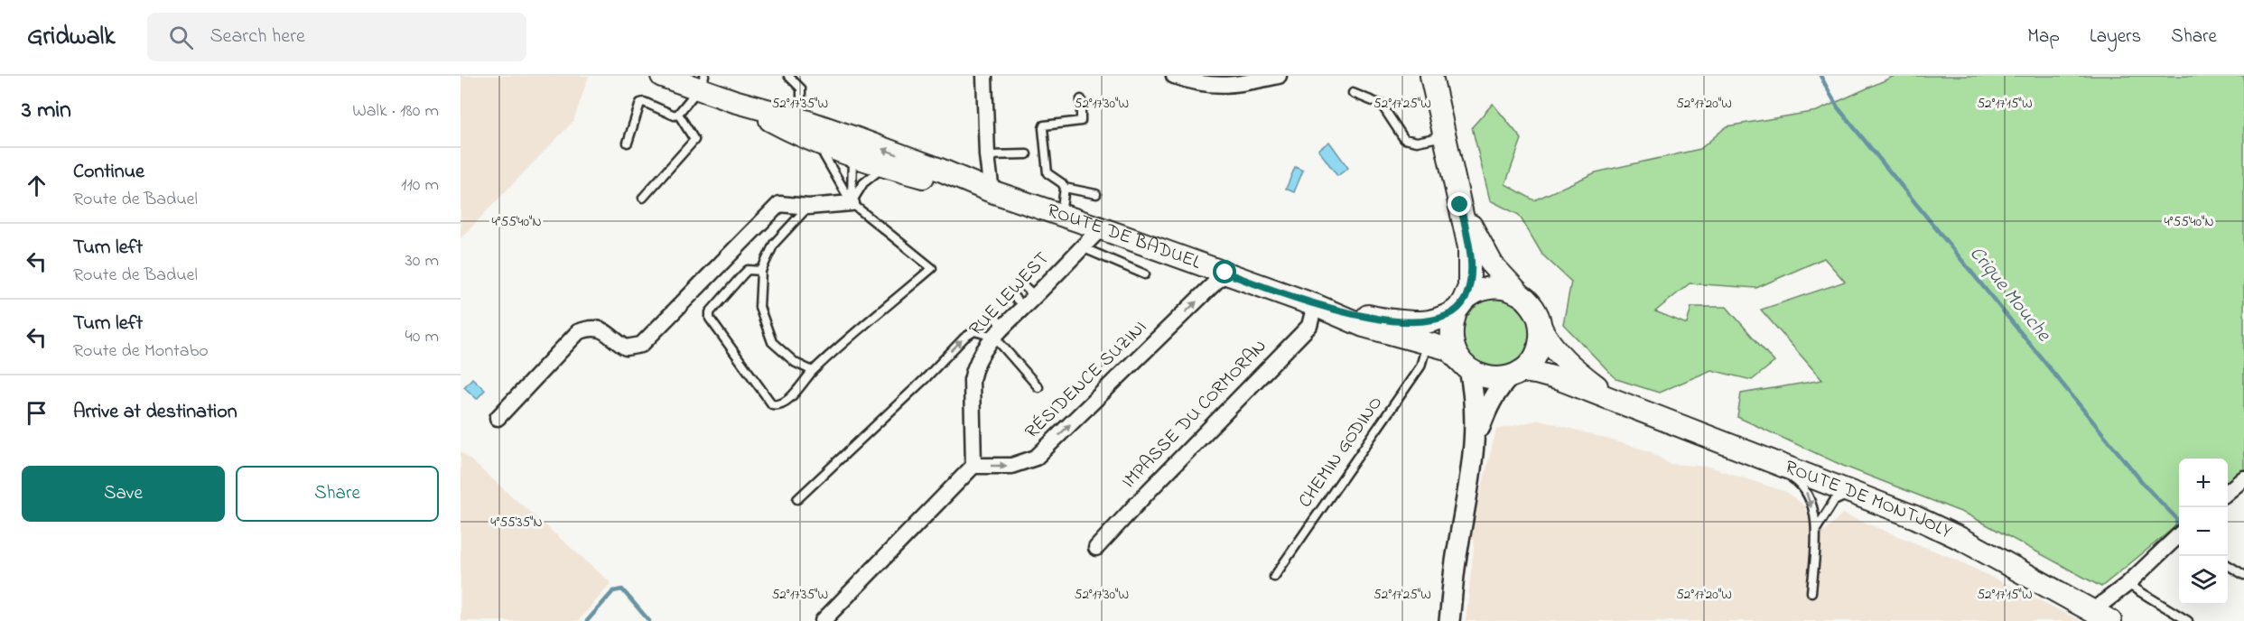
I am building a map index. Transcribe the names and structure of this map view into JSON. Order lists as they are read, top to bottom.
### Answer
{
  "streets": {
    "main road": ["ROUTE DE BADUEL", "ROUTE DE MONTJOLY"],
    "street": ["RUE LEWEST", "RÉSIDENCE SUZINI", "IMPASSE DU CORMORAN"],
    "lane": ["CHEMIN GODINO"]
  },
  "crossings": [
    ["ROUTE DE BADUEL", "RUE LEWEST"],
    ["ROUTE DE BADUEL", "RÉSIDENCE SUZINI"],
    ["ROUTE DE BADUEL", "IMPASSE DU CORMORAN"],
    ["ROUTE DE BADUEL", "CHEMIN GODINO"],
    ["ROUTE DE BADUEL", "ROUTE DE MONTJOLY"],
    ["RUE LEWEST", "RÉSIDENCE SUZINI"]
  ],
  "one_way": ["RÉSIDENCE SUZINI"],
  "water": ["Crique Mouche"],
  "page": {
    "header": "Gridwalk",
    "search": "Search here",
    "nav": ["Map", "Layers", "Share"],
    "heading": ["3 min", "Walk · 180 m"],
    "list": [
      ["Continue", "Route de Baduel", "110 m"],
      ["Turn left", "Route de Baduel", "30 m"],
      ["Turn left", "Route de Montabo", "40 m"],
      "Arrive at destination"
    ],
    "buttons": ["Save", "Share"],
    "map_buttons": ["+", "−"]
  },
  "coordinates": [
    "52°17'35\"W",
    "52°17'30\"W",
    "52°17'25\"W",
    "52°17'20\"W",
    "52°17'15\"W",
    "4°55'40\"N",
    "4°55'35\"N"
  ]
}
